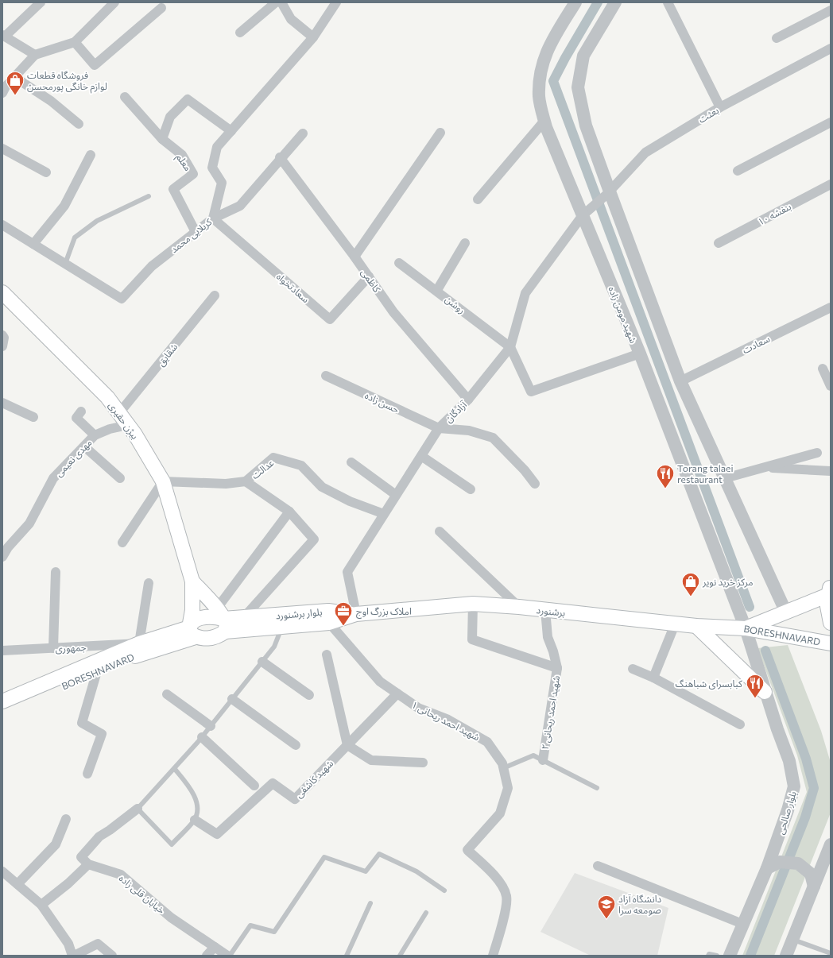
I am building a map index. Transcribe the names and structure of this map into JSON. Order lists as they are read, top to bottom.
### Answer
{
  "streets": {
    "main road": [
      "بیژن حقیری",
      "برشنورد",
      "بلوار برشنورد",
      "BORESHNAVARD"
    ],
    "street": [
      "بعثت",
      "معلم",
      "بنفشه ۱۰",
      "کربلایی محمد",
      "کاظمی",
      "سعادتخواه",
      "روشن",
      "شهید مومن زاده",
      "سعادت",
      "شقایق",
      "حسن زاده",
      "آزادگان",
      "مهدی نعیمی",
      "عدالت",
      "جمهوری",
      "شهید احمد ریحانی ۲",
      "شهید احمد ریحانی ۱",
      "شهید کاشفی",
      "بلوار صالحی",
      "خیابان قلی زاده"
    ]
  },
  "crossings": [
    ["بعثت", "شهید مومن زاده"],
    ["بعثت", "آزادگان"],
    ["معلم", "کربلایی محمد"],
    ["کربلایی محمد", "سعادتخواه"],
    ["کاظمی", "سعادتخواه"],
    ["کاظمی", "آزادگان"],
    ["روشن", "آزادگان"],
    ["شهید مومن زاده", "آزادگان"],
    ["شهید مومن زاده", "برشنورد"],
    ["شهید مومن زاده", "BORESHNAVARD"],
    ["شهید مومن زاده", "بلوار صالحی"],
    ["شقایق", "بیژن حقیری"],
    ["حسن زاده", "آزادگان"],
    ["آزادگان", "عدالت"],
    ["آزادگان", "برشنورد"],
    ["آزادگان", "بلوار برشنورد"],
    ["بیژن حقیری", "مهدی نعیمی"],
    ["بیژن حقیری", "عدالت"],
    ["برشنورد", "بلوار برشنورد"],
    ["برشنورد", "BORESHNAVARD"],
    ["برشنورد", "شهید احمد ریحانی ۲"],
    ["برشنورد", "بلوار صالحی"],
    ["بلوار برشنورد", "شهید احمد ریحانی ۱"],
    ["BORESHNAVARD", "جمهوری"],
    ["BORESHNAVARD", "بلوار صالحی"],
    ["شهید احمد ریحانی ۱", "شهید کاشفی"]
  ],
  "places": {
    "shop": ["فروشگاه قطعات لوازم خانگی پورمحسن", "مرکز خرید نویر"],
    "restaurant": ["Torang talaei restaurant", "کبابسرای شباهنگ"],
    "office": ["املاک بزرگ اوج"],
    "school or university": ["دانشگاه آزاد صومعه سرا"]
  }
}
